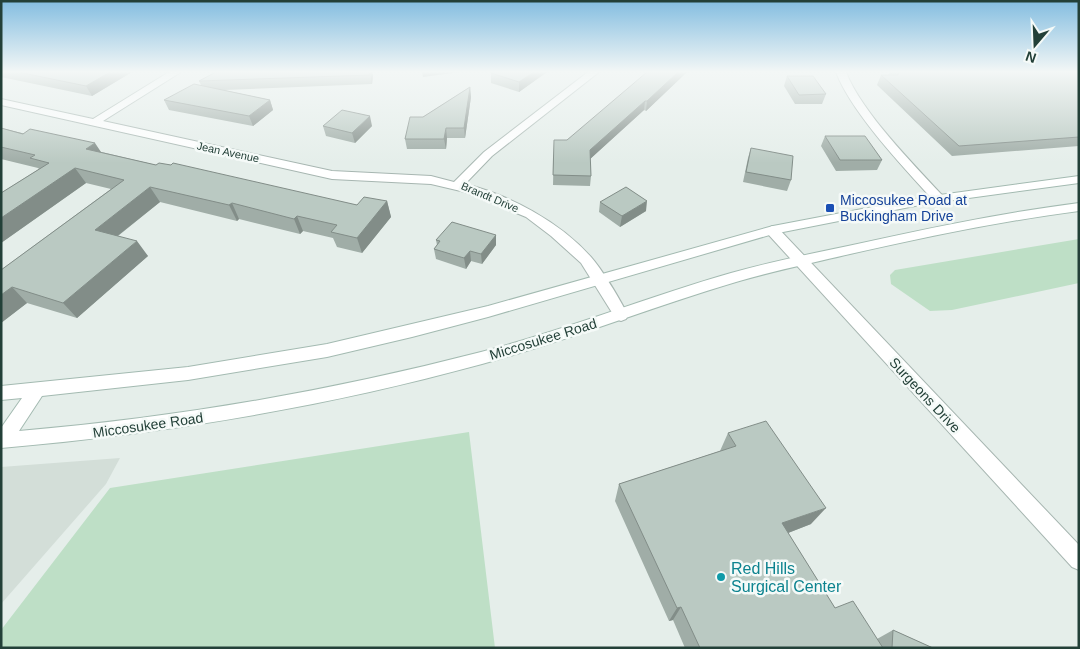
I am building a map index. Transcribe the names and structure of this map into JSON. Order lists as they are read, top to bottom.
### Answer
{
  "streets": {
    "street": [
      "Jean Avenue",
      "Brandt Drive",
      "Miccosukee Road",
      "Surgeons Drive"
    ]
  },
  "crossings": [
    ["Jean Avenue", "Brandt Drive"],
    ["Brandt Drive", "Miccosukee Road"],
    ["Miccosukee Road", "Surgeons Drive"]
  ],
  "places": {
    "transit": ["Miccosukee Road at Buckingham Drive"],
    "other": ["Red Hills Surgical Center"]
  },
  "north": "bottom"
}
